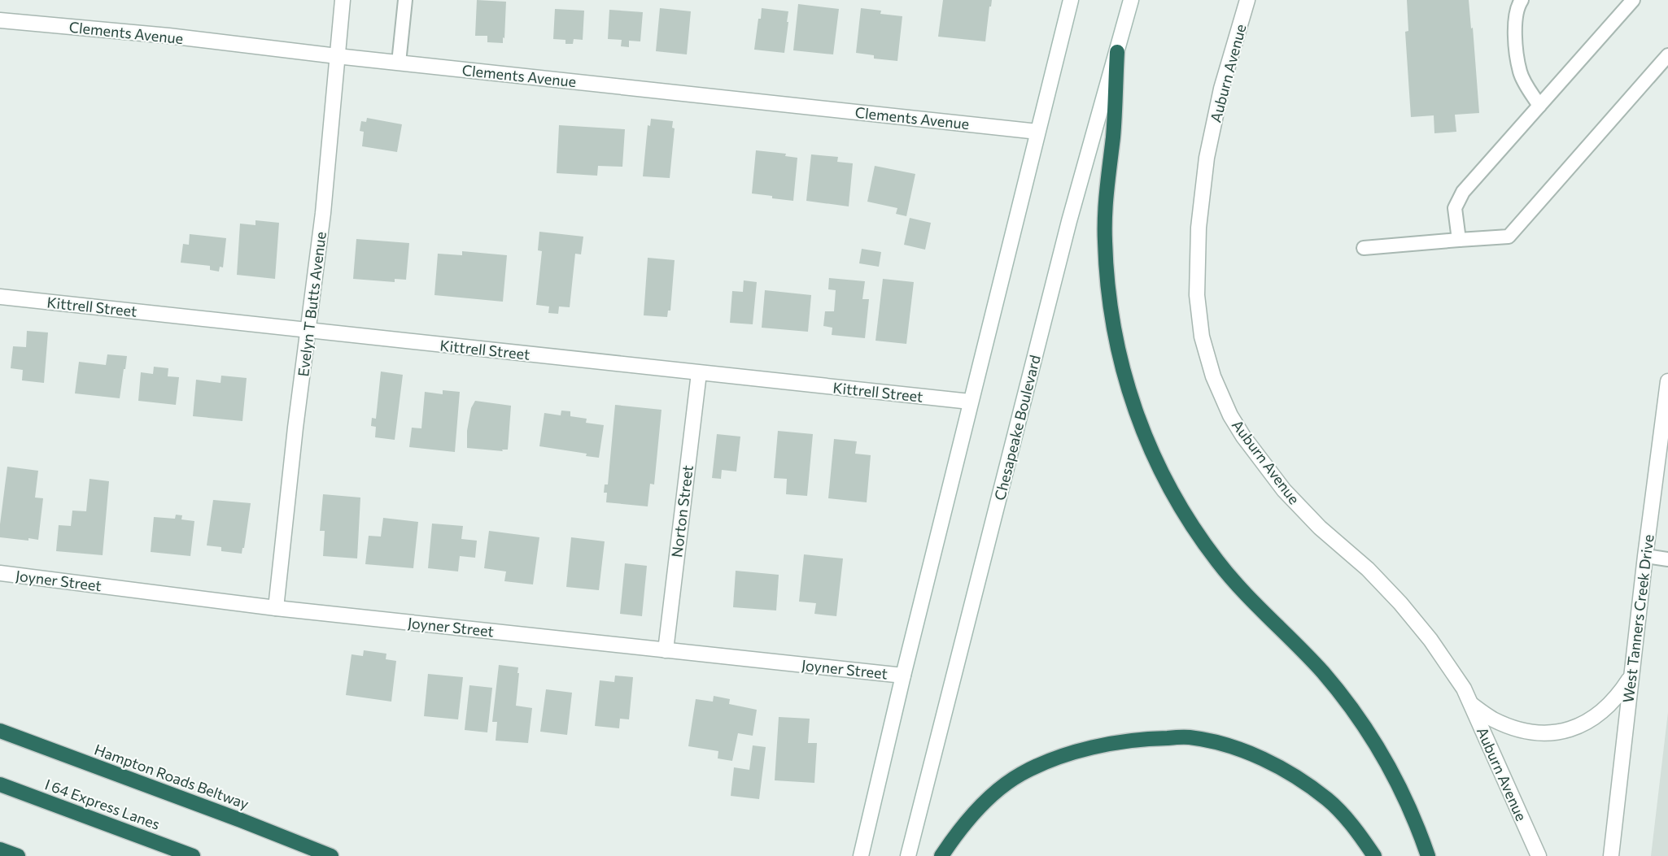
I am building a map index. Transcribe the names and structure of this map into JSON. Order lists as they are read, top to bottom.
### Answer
{
  "streets": {
    "highway": ["Hampton Roads Beltway", "I 64 Express Lanes"],
    "street": [
      "Clements Avenue",
      "Auburn Avenue",
      "Evelyn T Butts Avenue",
      "Kittrell Street",
      "Chesapeake Boulevard",
      "Norton Street",
      "Joyner Street",
      "West Tanners Creek Drive"
    ]
  },
  "crossings": [
    ["Clements Avenue", "Evelyn T Butts Avenue"],
    ["Evelyn T Butts Avenue", "Kittrell Street"],
    ["Evelyn T Butts Avenue", "Joyner Street"],
    ["Kittrell Street", "Norton Street"],
    ["Norton Street", "Joyner Street"]
  ]
}
